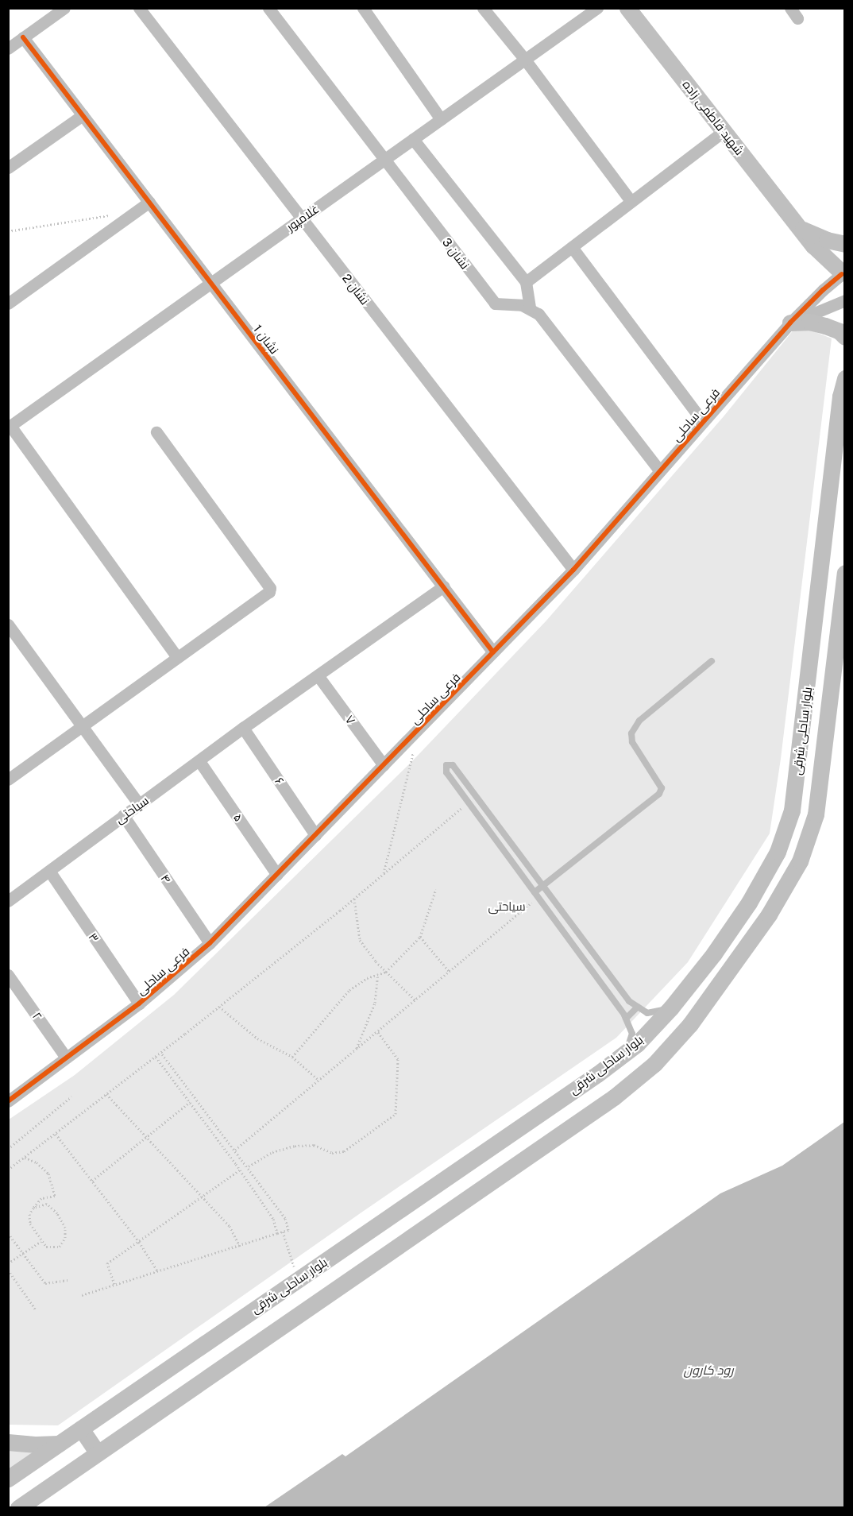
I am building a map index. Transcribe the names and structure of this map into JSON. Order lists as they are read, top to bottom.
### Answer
{
  "streets": {
    "main road": ["شهید فاطمی زاده", "بلوار ساحلی شرقی"],
    "street": [
      "غلامپور",
      "نشان 3",
      "نشان 2",
      "نشان 1",
      "فرعی ساحلی",
      "۷",
      "۶",
      "سیاحتی",
      "۵",
      "۴",
      "۳",
      "۲"
    ]
  },
  "crossings": [
    ["شهید فاطمی زاده", "فرعی ساحلی"],
    ["غلامپور", "نشان 3"],
    ["غلامپور", "نشان 2"],
    ["غلامپور", "نشان 1"],
    ["نشان 2", "فرعی ساحلی"],
    ["نشان 1", "فرعی ساحلی"],
    ["نشان 1", "سیاحتی"],
    ["فرعی ساحلی", "۷"],
    ["فرعی ساحلی", "۶"],
    ["فرعی ساحلی", "۵"],
    ["فرعی ساحلی", "۴"],
    ["فرعی ساحلی", "۳"],
    ["فرعی ساحلی", "۲"],
    ["۷", "سیاحتی"],
    ["۶", "سیاحتی"],
    ["سیاحتی", "۵"],
    ["سیاحتی", "۴"],
    ["سیاحتی", "۳"]
  ],
  "water": ["رود کارون"],
  "parks": ["سیاحتی"]
}
